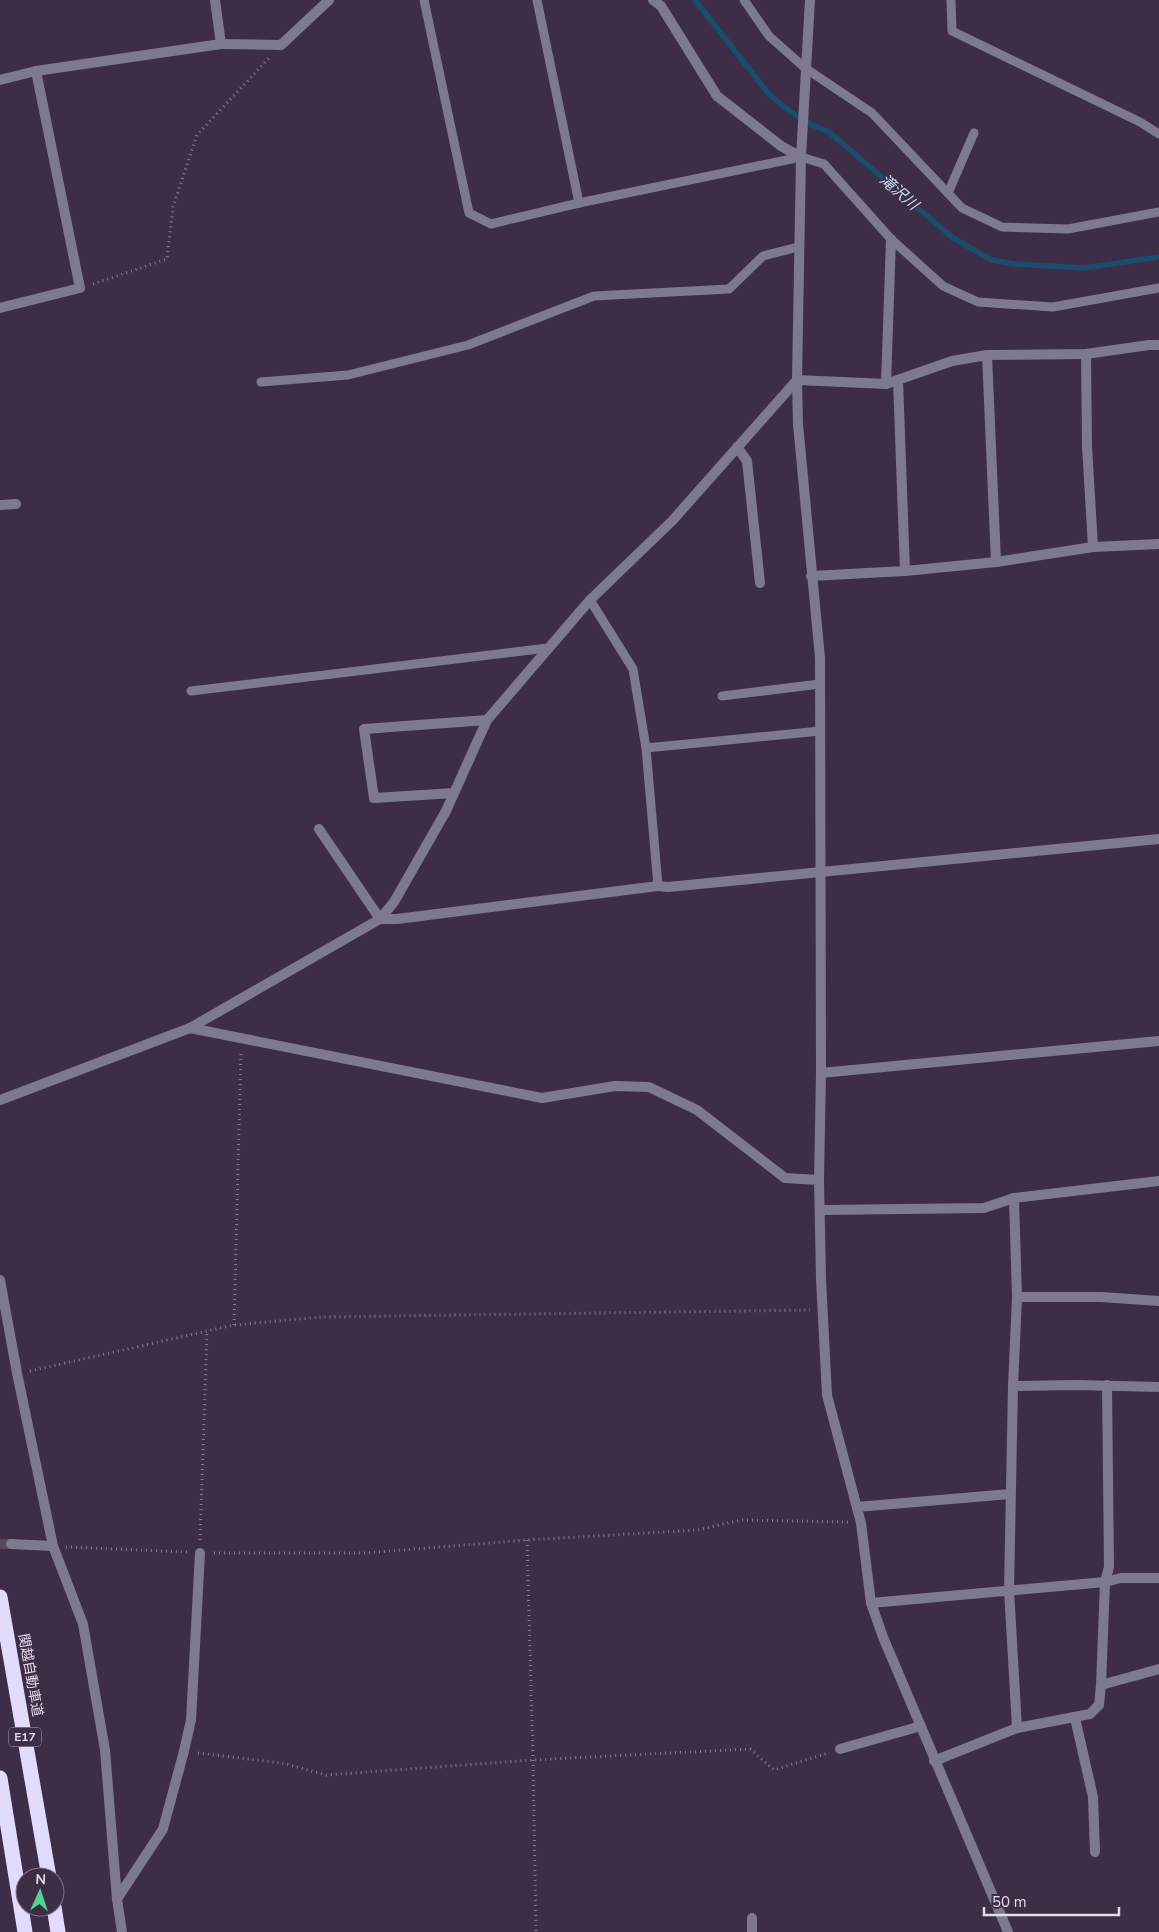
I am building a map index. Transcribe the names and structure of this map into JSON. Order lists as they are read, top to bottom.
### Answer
{
  "streets": {
    "highway": ["関越自動車道", "E17"]
  },
  "water": ["滝沢川"],
  "scale_bar": "50 m",
  "north": "top"
}
